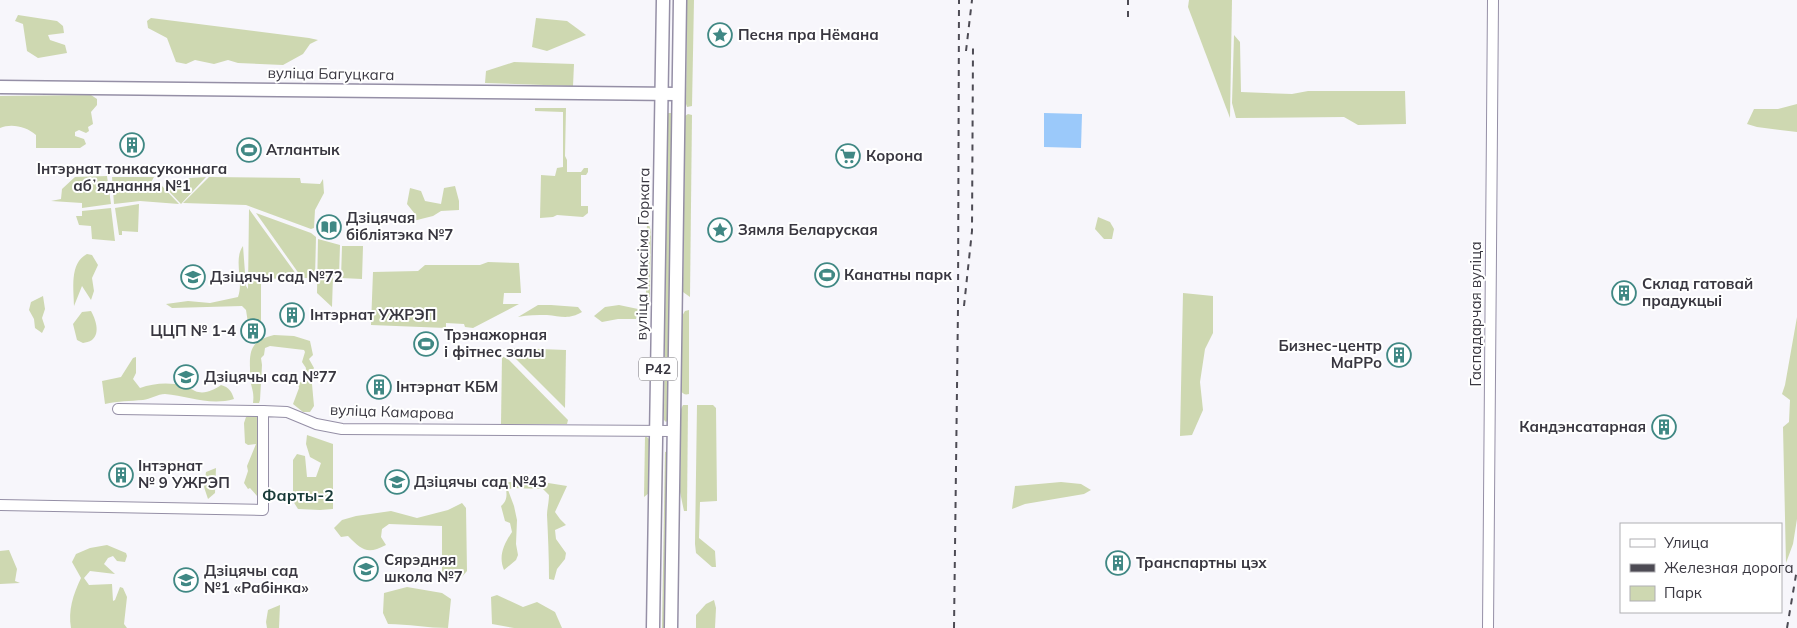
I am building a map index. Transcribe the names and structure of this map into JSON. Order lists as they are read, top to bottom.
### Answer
{
  "streets": {
    "main road": ["вуліца Багуцкага", "вуліца Максіма Горкага", "Р42"],
    "street": ["Гаспадарчая вуліца", "вуліца Камарова"]
  },
  "crossings": [
    ["вуліца Багуцкага", "вуліца Максіма Горкага"],
    ["вуліца Багуцкага", "Р42"],
    ["вуліца Максіма Горкага", "вуліца Камарова"],
    ["Р42", "вуліца Камарова"]
  ],
  "districts": ["Фарты-2"],
  "places": {
    "place": ["Песня пра Нёмана", "Зямля Беларуская"],
    "building": [
      "Інтэрнат тонкасуконнага абʼяднання №1",
      "Склад гатовай прадукцыі",
      "Інтэрнат УЖРЭП",
      "ЦЦП № 1-4",
      "Бизнес-центр МаРРо",
      "Інтэрнат КБМ",
      "Кандэнсатарная",
      "Інтэрнат № 9 УЖРЭП",
      "Транспартны цэх"
    ],
    "sports": ["Атлантык", "Канатны парк", "Трэнажорная і фітнес залы"],
    "supermarket": ["Корона"],
    "library": ["Дзіцячая бібліятэка №7"],
    "school or university": [
      "Дзіцячы сад №72",
      "Дзіцячы сад №77",
      "Дзіцячы сад №43",
      "Сярэдняя школа №7",
      "Дзіцячы сад №1 «Рабінка»"
    ]
  },
  "legend": ["Улица", "Железная дорога", "Парк"]
}
